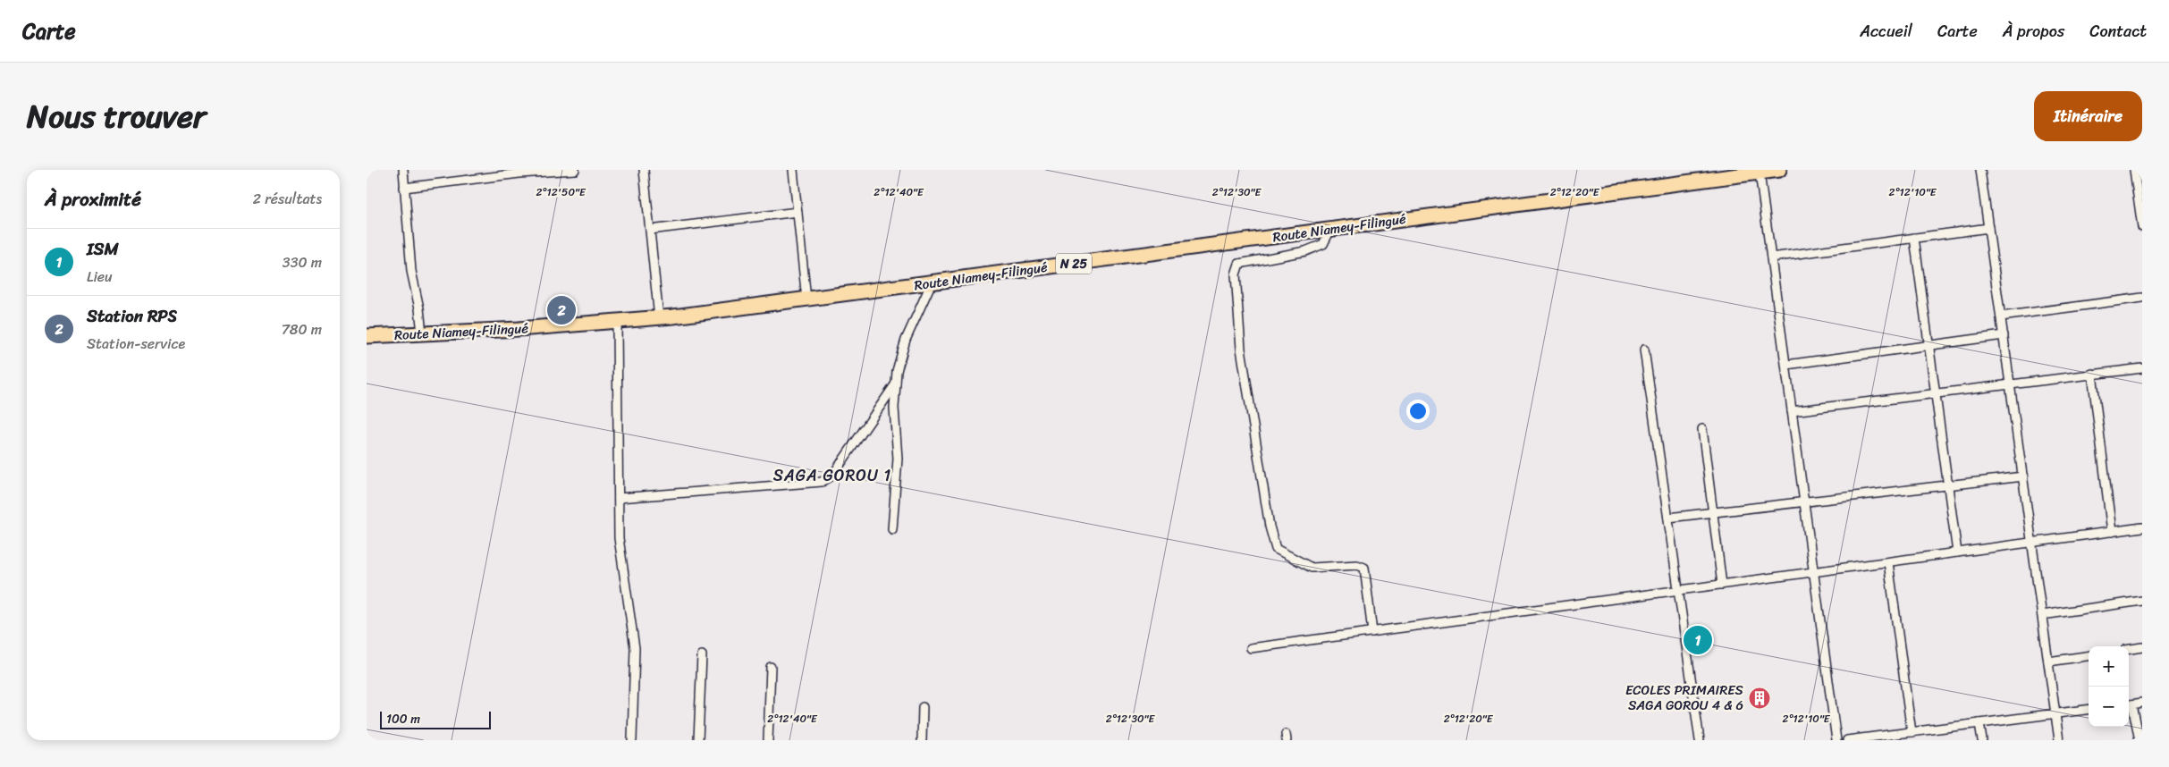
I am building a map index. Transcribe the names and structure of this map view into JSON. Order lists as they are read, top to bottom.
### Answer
{
  "streets": {
    "main road": ["Route Niamey-Filingué", "N 25"]
  },
  "districts": ["SAGA GOROU 1"],
  "places": {
    "building": ["ECOLES PRIMAIRES SAGA GOROU 4 & 6"]
  },
  "scale_bar": "100 m",
  "page": {
    "header": "Carte",
    "nav": [
      "Accueil",
      "Carte",
      "À propos",
      "Contact"
    ],
    "title": "Nous trouver",
    "buttons": "Itinéraire",
    "heading": ["À proximité", "2 résultats"],
    "list": [
      {
        "mark": "1",
        "name": "ISM",
        "note": "Lieu",
        "value": "330 m"
      },
      {
        "mark": "2",
        "name": "Station RPS",
        "note": "Station-service",
        "value": "780 m"
      }
    ],
    "pins": ["2", "1"],
    "map_buttons": ["+", "−"],
    "scale": "100 m"
  },
  "coordinates": [
    "2°12'50\"E",
    "2°12'40\"E",
    "2°12'30\"E",
    "2°12'20\"E",
    "2°12'10\"E"
  ]
}
